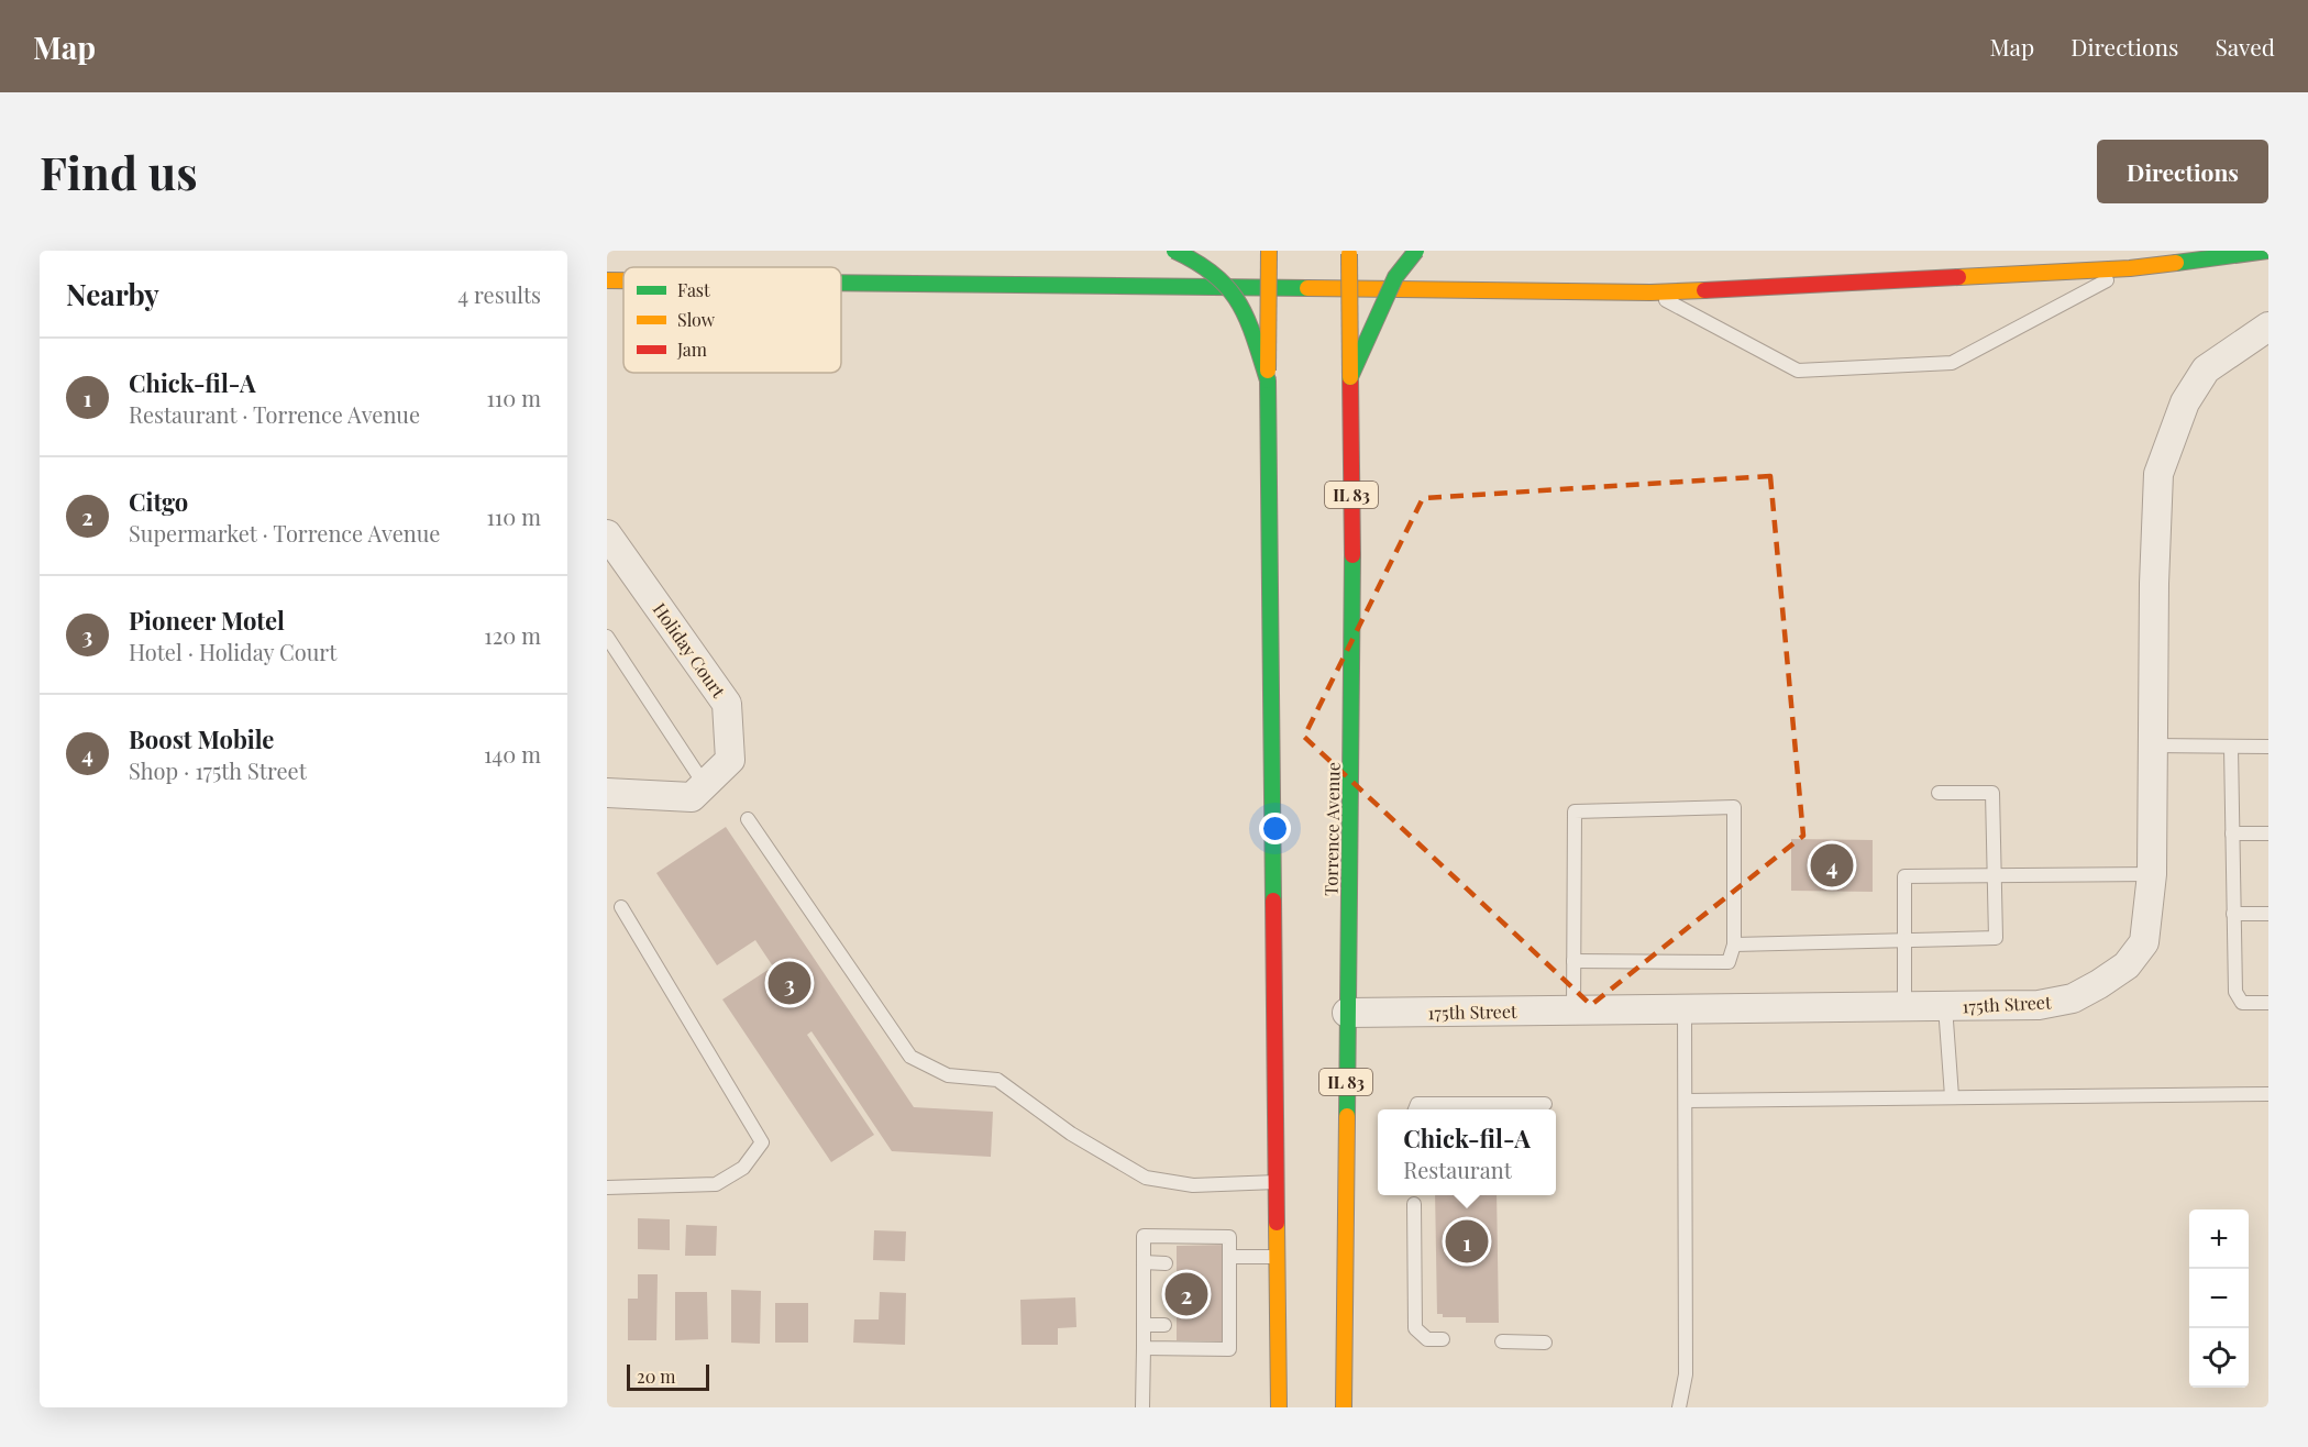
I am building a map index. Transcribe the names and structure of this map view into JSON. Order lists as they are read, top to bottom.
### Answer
{
  "streets": {
    "main road": ["IL 83", "Torrence Avenue"],
    "street": ["Holiday Court", "175th Street"]
  },
  "crossings": [
    ["Torrence Avenue", "175th Street"]
  ],
  "legend": ["Fast", "Slow", "Jam"],
  "scale_bar": "20 m",
  "page": {
    "header": "Map",
    "nav": ["Map", "Directions", "Saved"],
    "buttons": "Directions",
    "title": "Find us",
    "heading": ["Nearby", "4 results"],
    "list": [
      {
        "mark": "1",
        "name": "Chick-fil-A",
        "note": "Restaurant · Torrence Avenue",
        "value": "110 m"
      },
      {
        "mark": "2",
        "name": "Citgo",
        "note": "Supermarket · Torrence Avenue",
        "value": "110 m"
      },
      {
        "mark": "3",
        "name": "Pioneer Motel",
        "note": "Hotel · Holiday Court",
        "value": "120 m"
      },
      {
        "mark": "4",
        "name": "Boost Mobile",
        "note": "Shop · 175th Street",
        "value": "140 m"
      }
    ],
    "pins": [
      "4",
      "3",
      "1",
      "2"
    ],
    "popup": ["Chick-fil-A", "Restaurant"],
    "map_buttons": ["+", "−"],
    "scale": "20 m"
  }
}
